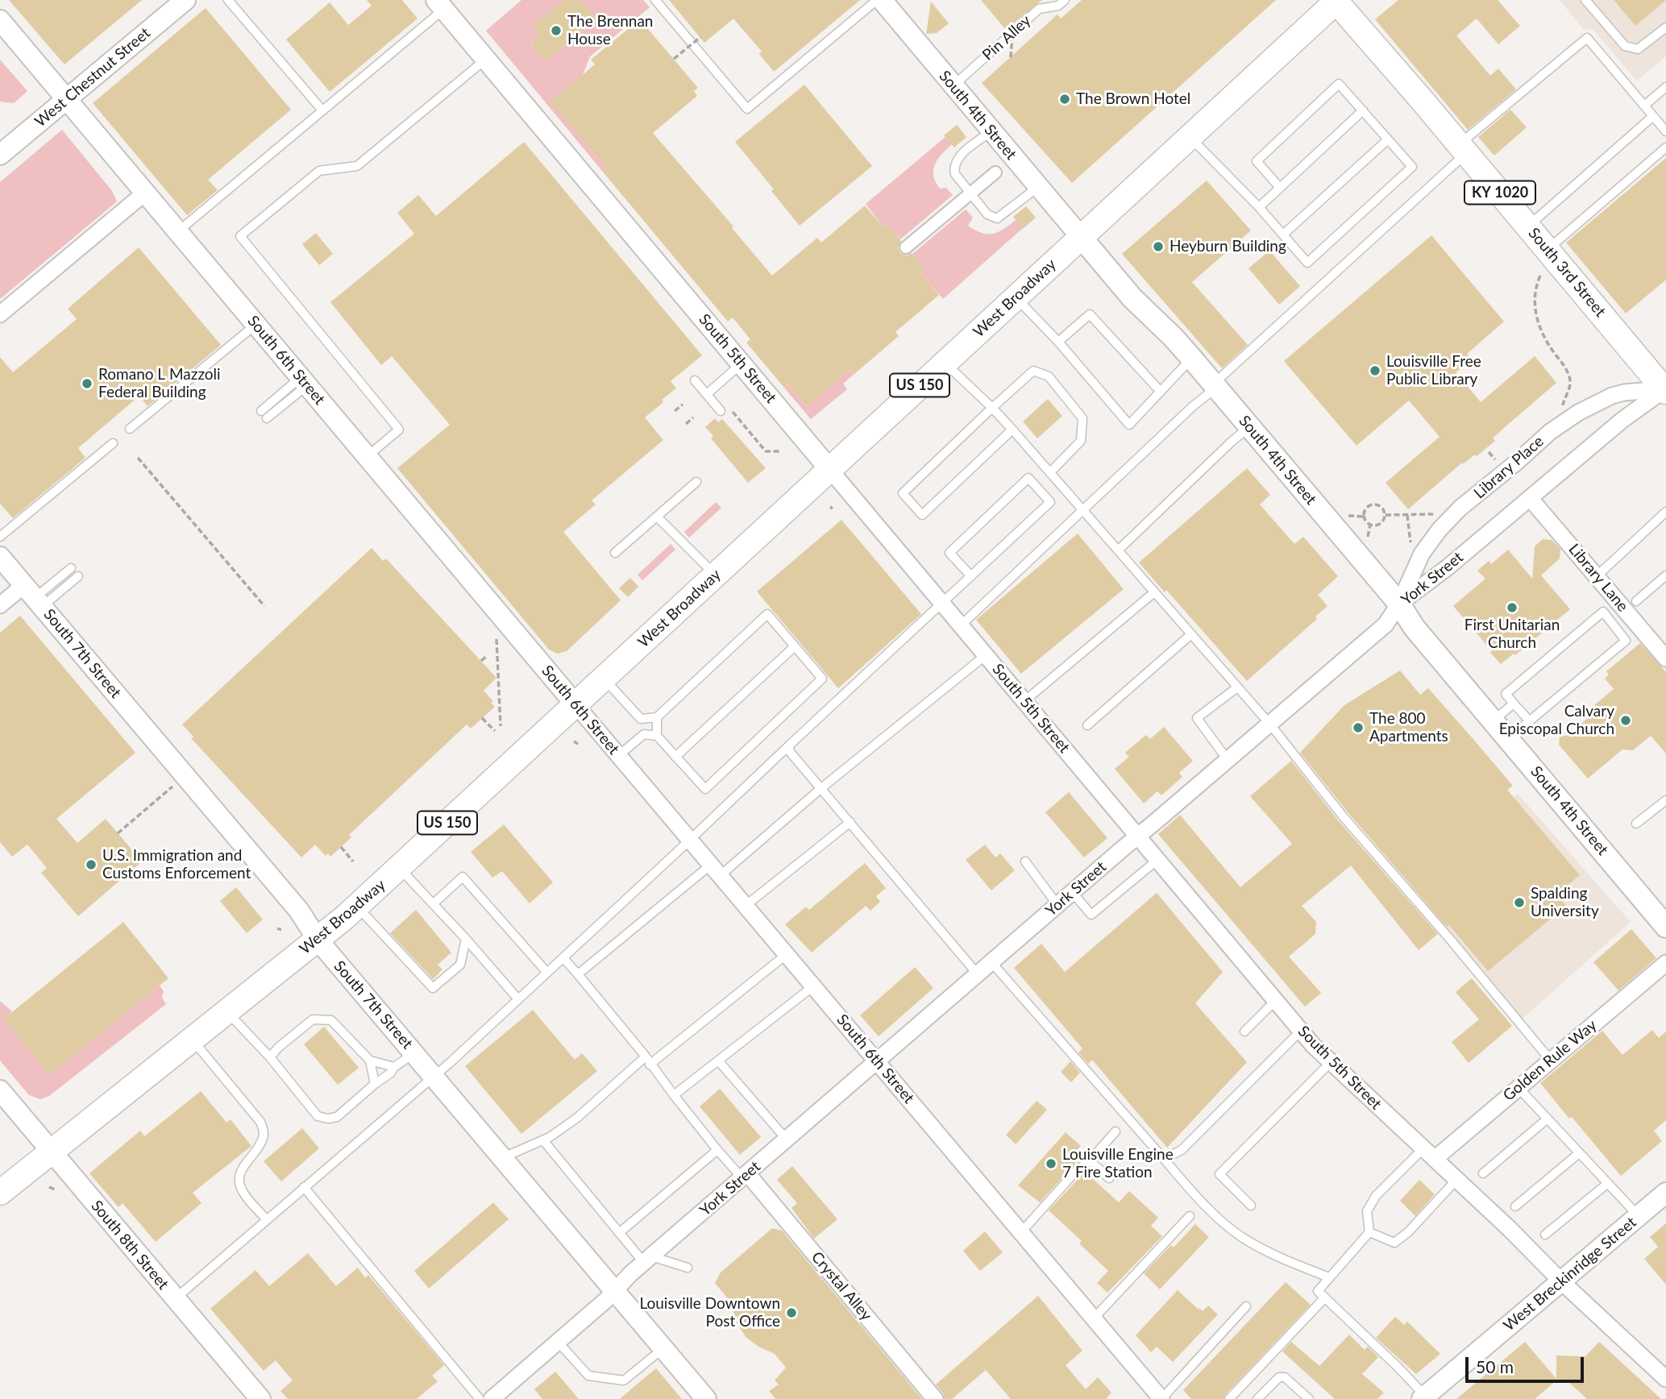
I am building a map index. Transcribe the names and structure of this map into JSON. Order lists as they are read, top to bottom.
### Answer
{
  "streets": {
    "main road": [
      "South 4th Street",
      "KY 1020",
      "South 3rd Street",
      "West Broadway",
      "US 150"
    ],
    "street": [
      "West Chestnut Street",
      "South 5th Street",
      "South 6th Street",
      "Library Place",
      "Library Lane",
      "York Street",
      "South 7th Street",
      "Golden Rule Way",
      "South 8th Street",
      "West Breckinridge Street",
      "Crystal Alley"
    ],
    "lane": ["Pin Alley"]
  },
  "crossings": [
    ["Pin Alley", "South 4th Street"],
    ["West Chestnut Street", "South 6th Street"],
    ["South 4th Street", "West Broadway"],
    ["South 4th Street", "Library Place"],
    ["South 4th Street", "York Street"],
    ["South 3rd Street", "West Broadway"],
    ["South 3rd Street", "Library Place"],
    ["South 3rd Street", "York Street"],
    ["West Broadway", "South 5th Street"],
    ["West Broadway", "South 6th Street"],
    ["West Broadway", "South 7th Street"],
    ["West Broadway", "South 8th Street"],
    ["South 5th Street", "York Street"],
    ["South 5th Street", "Golden Rule Way"],
    ["South 5th Street", "West Breckinridge Street"],
    ["South 6th Street", "York Street"],
    ["Library Place", "York Street"],
    ["Library Lane", "York Street"],
    ["York Street", "South 7th Street"],
    ["York Street", "Crystal Alley"]
  ],
  "places": [
    "The Brennan House",
    "The Brown Hotel",
    "Heyburn Building",
    "Louisville Free Public Library",
    "Romano L Mazzoli Federal Building",
    "First Unitarian Church",
    "Calvary Episcopal Church",
    "The 800 Apartments",
    "U.S. Immigration and Customs Enforcement",
    "Spalding University",
    "Louisville Engine 7 Fire Station",
    "Louisville Downtown Post Office"
  ],
  "scale_bar": "50 m"
}
